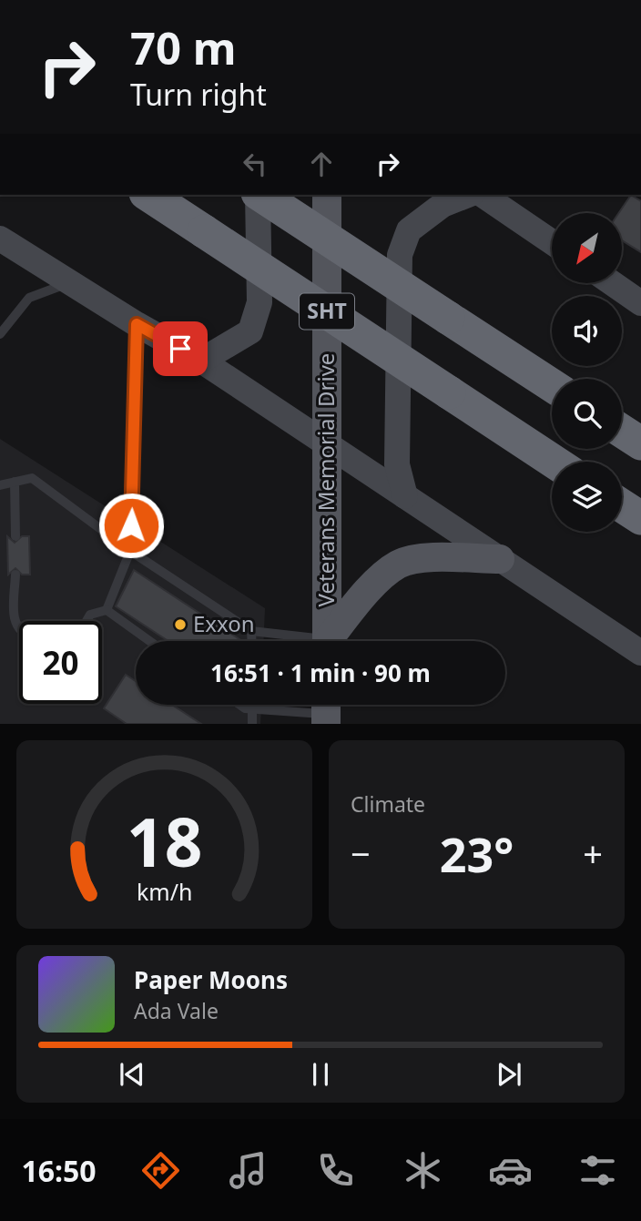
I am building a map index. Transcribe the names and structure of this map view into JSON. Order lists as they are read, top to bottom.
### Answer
{
  "streets": {
    "highway": ["SHT"],
    "main road": ["Veterans Memorial Drive"]
  },
  "places": ["Exxon"],
  "north": "bottom left",
  "page": {
    "turn": ["70 m", "Turn right"],
    "limit": "20",
    "trip": "16:51 · 1 min · 90 m",
    "tile": "Climate",
    "heat": ["−", "23°", "+"],
    "song": ["Paper Moons", "Ada Vale"],
    "tabs": "16:50",
    "gauge": ["18", "km/h"]
  }
}
